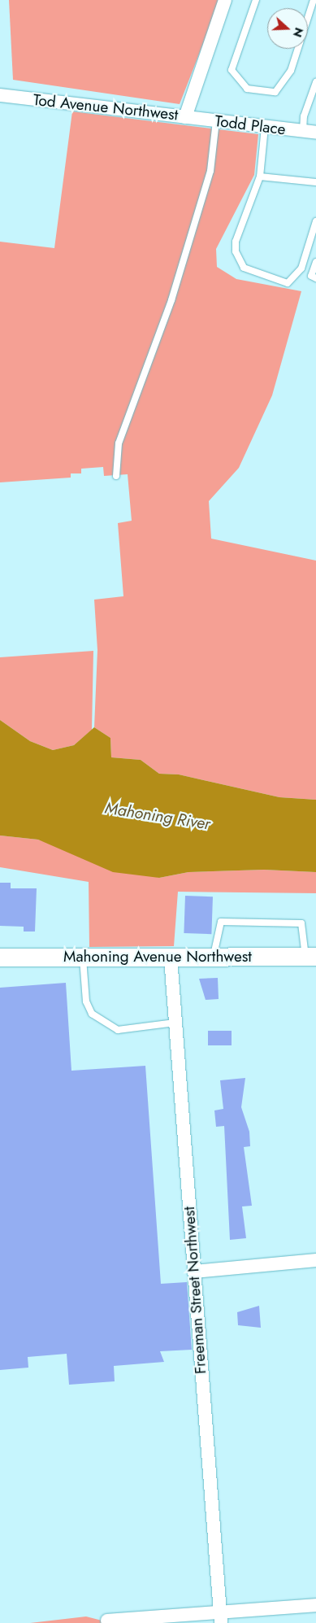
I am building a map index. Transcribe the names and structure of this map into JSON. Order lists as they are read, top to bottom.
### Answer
{
  "streets": {
    "main road": ["Mahoning Avenue Northwest"],
    "street": ["Tod Avenue Northwest", "Todd Place", "Freeman Street Northwest"]
  },
  "crossings": [
    ["Tod Avenue Northwest", "Todd Place"],
    ["Mahoning Avenue Northwest", "Freeman Street Northwest"]
  ],
  "water": ["Mahoning River"],
  "north": "right"
}
